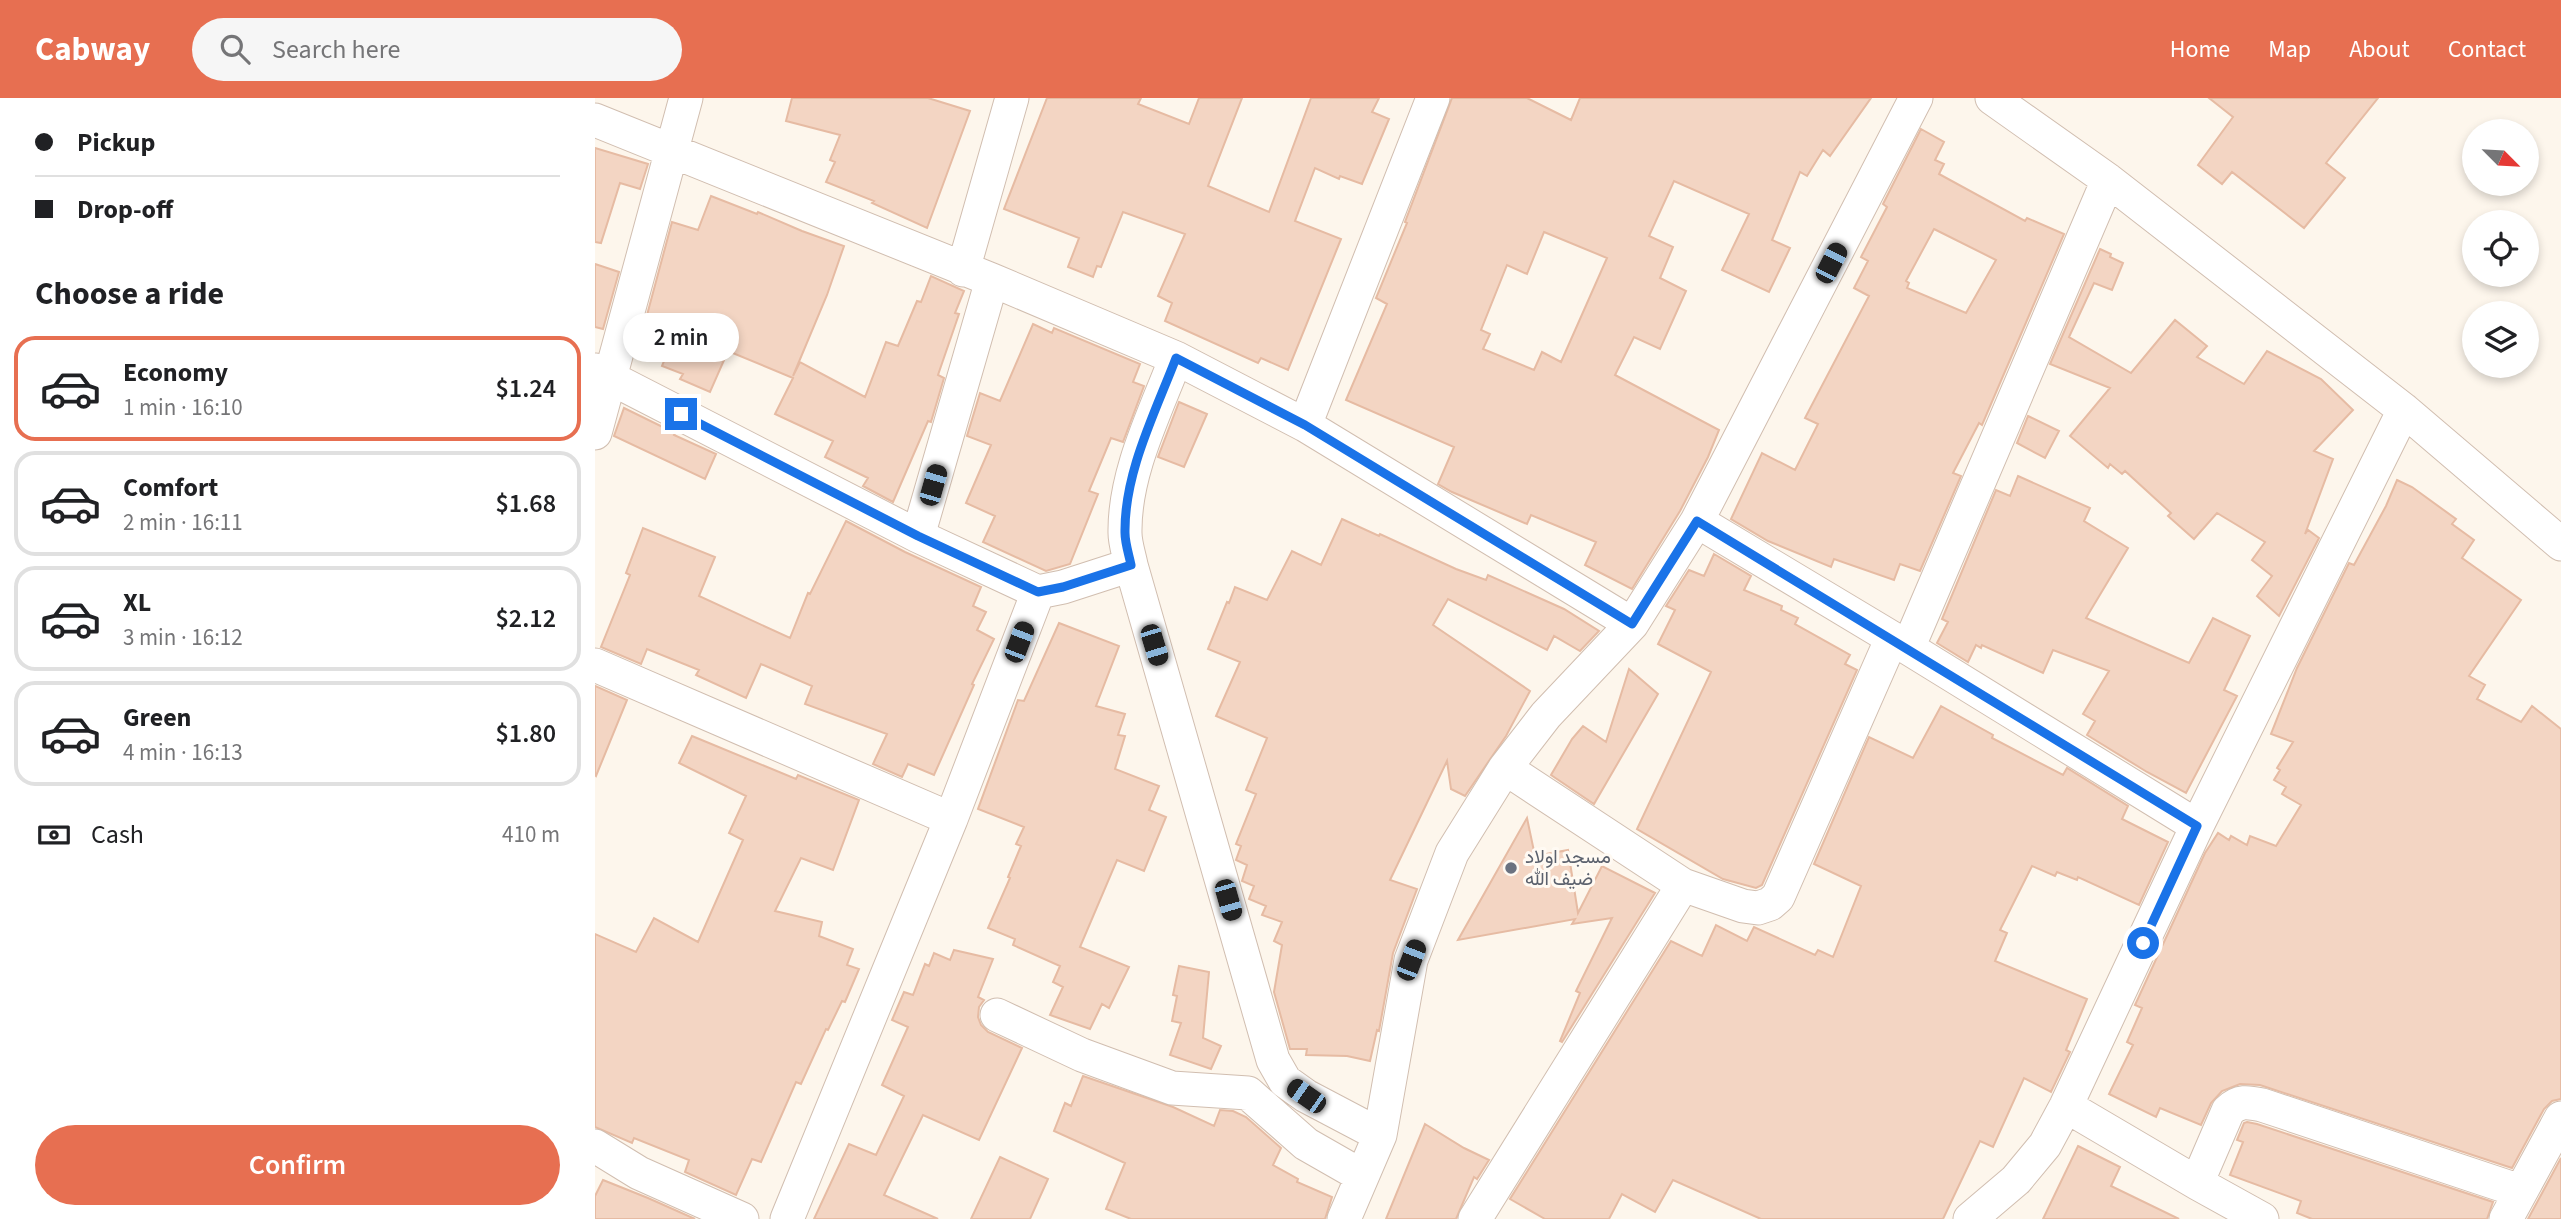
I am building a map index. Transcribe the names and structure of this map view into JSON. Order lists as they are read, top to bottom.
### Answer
{
  "places": ["مسجد اولاد ضيف الله"],
  "north": "bottom right",
  "page": {
    "header": "Cabway",
    "search": "Search here",
    "nav": [
      "Home",
      "Map",
      "About",
      "Contact"
    ],
    "banner": ["Pickup", "Drop-off"],
    "heading": "Choose a ride",
    "bubble": "2 min",
    "list": [
      {
        "name": "Economy",
        "note": "1 min · 16:10",
        "value": "$1.24"
      },
      {
        "name": "Comfort",
        "note": "2 min · 16:11",
        "value": "$1.68"
      },
      {
        "name": "XL",
        "note": "3 min · 16:12",
        "value": "$2.12"
      },
      {
        "name": "Green",
        "note": "4 min · 16:13",
        "value": "$1.80"
      }
    ],
    "pay": ["Cash", "410 m"],
    "buttons": "Confirm"
  }
}
